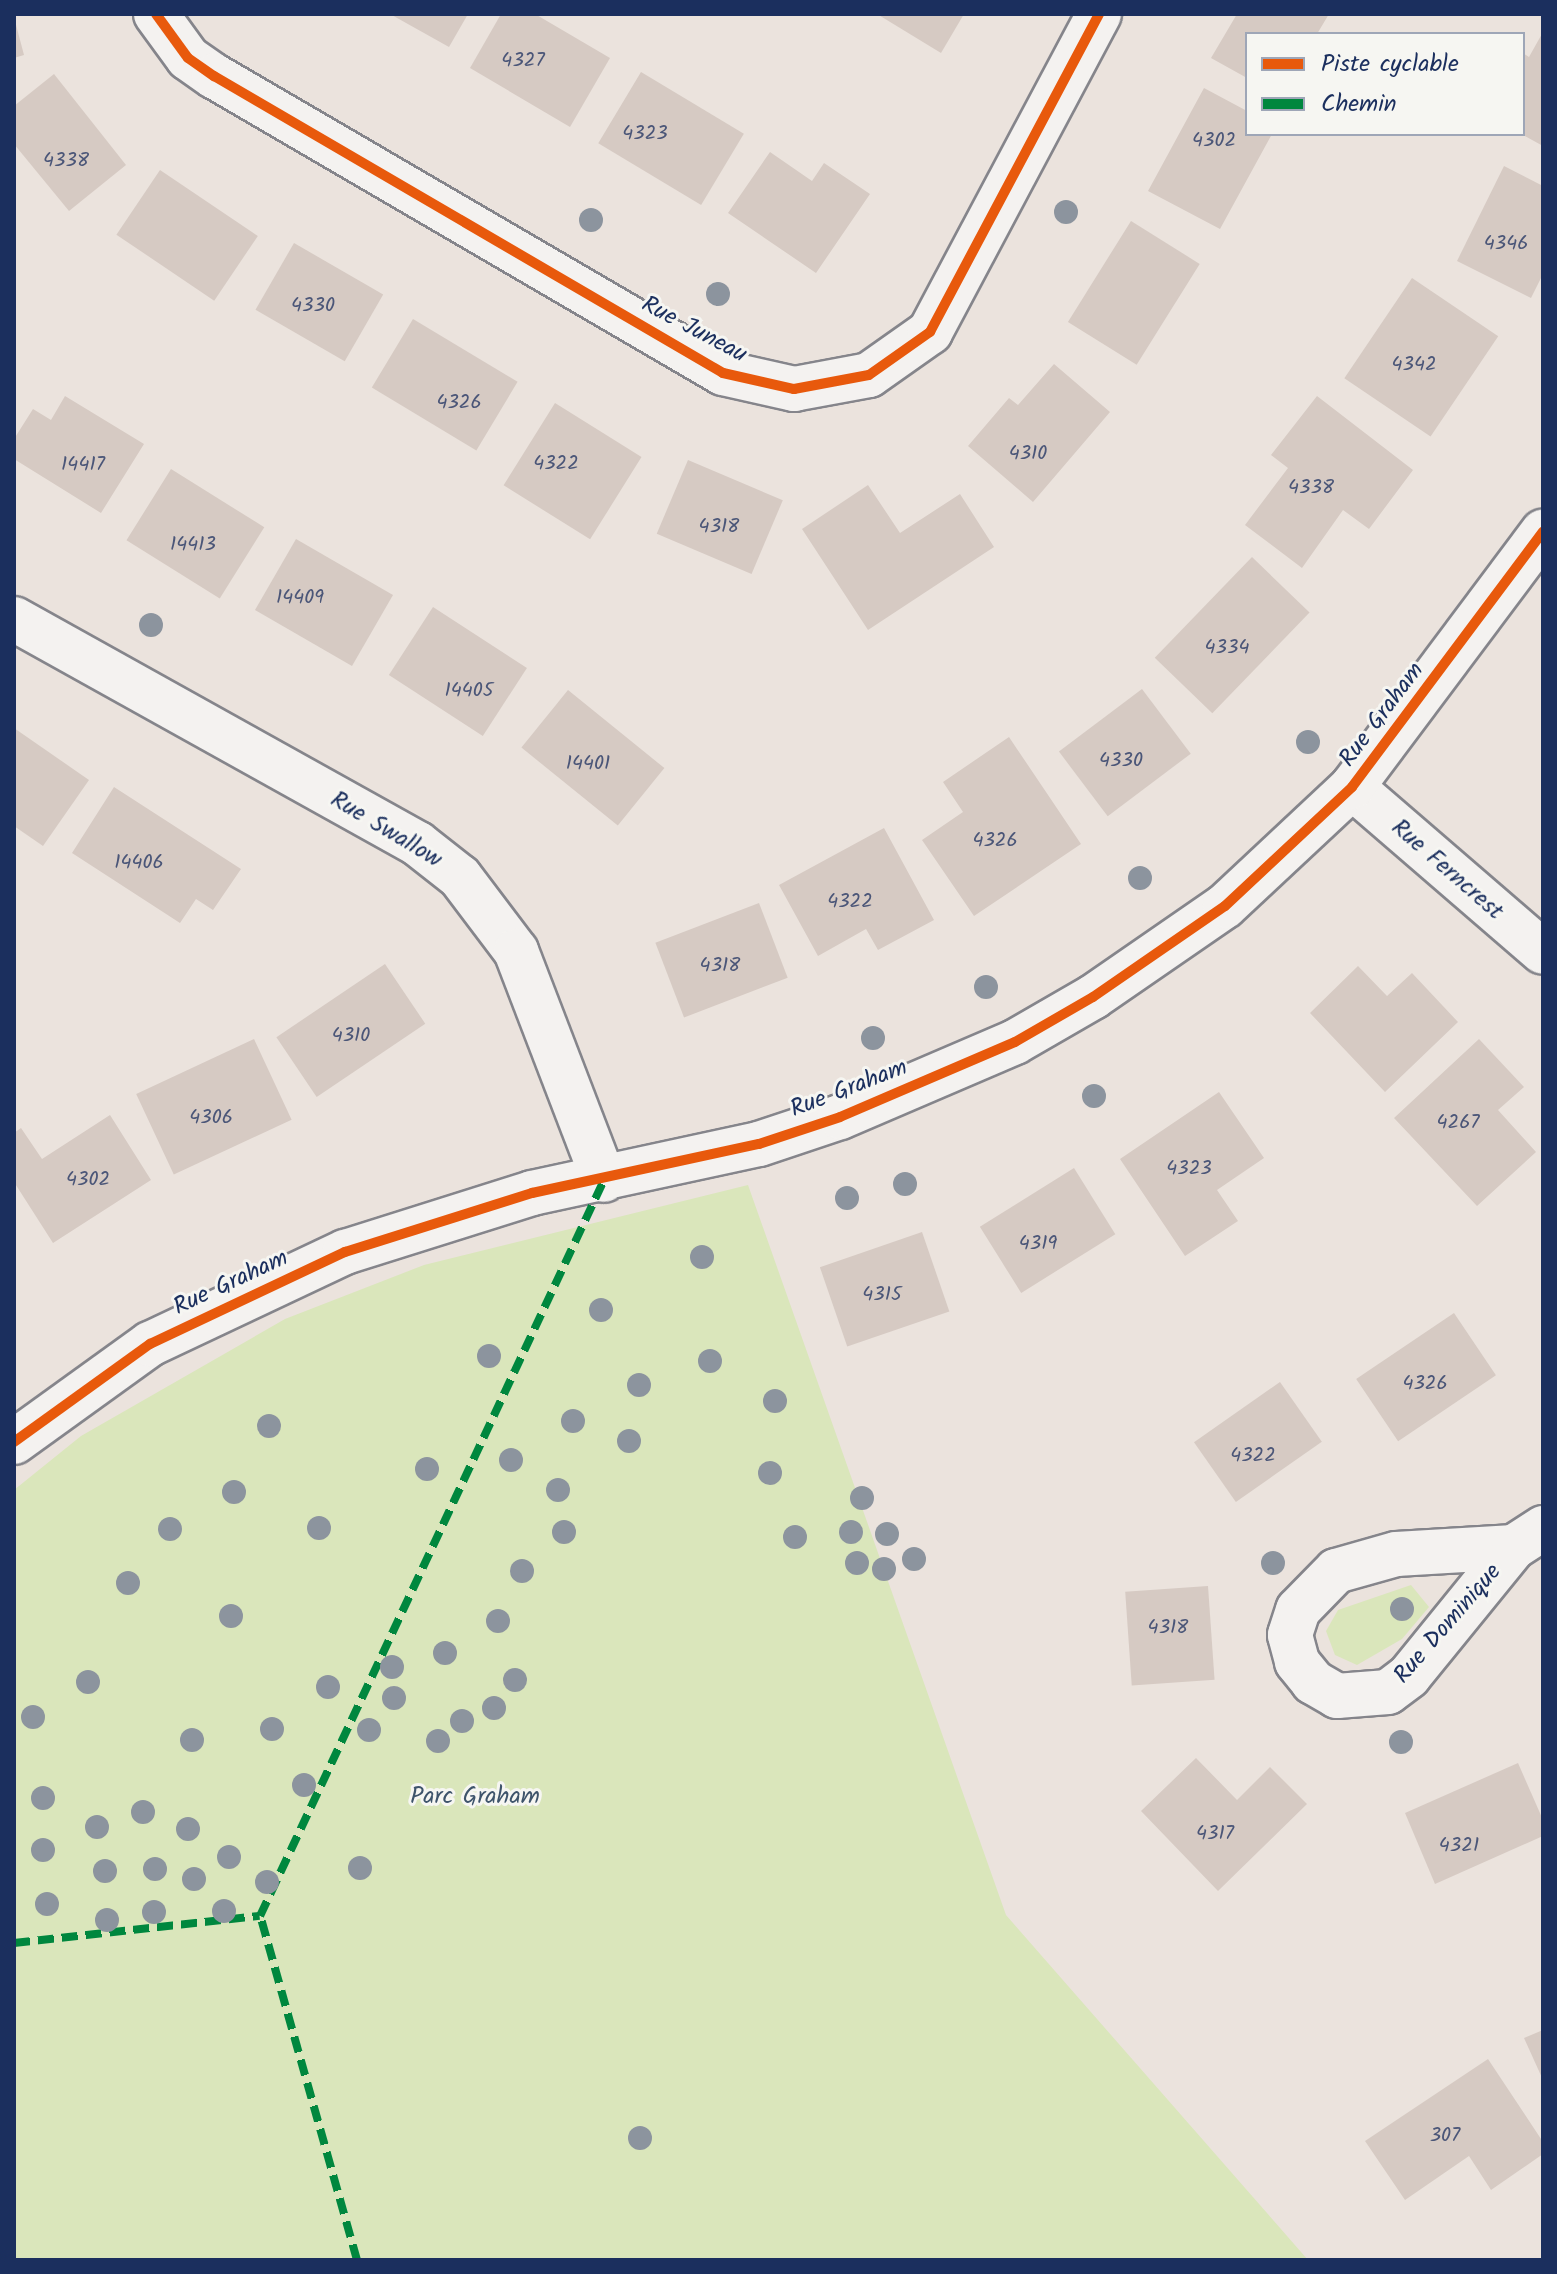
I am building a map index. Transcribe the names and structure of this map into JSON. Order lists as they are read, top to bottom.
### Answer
{
  "streets": {
    "street": [
      "Rue Juneau",
      "Rue Graham",
      "Rue Swallow",
      "Rue Ferncrest",
      "Rue Dominique"
    ]
  },
  "crossings": [
    ["Rue Graham", "Rue Swallow"],
    ["Rue Graham", "Rue Ferncrest"]
  ],
  "parks": ["Parc Graham"],
  "house_numbers": [
    "4327",
    "4323",
    "4302",
    "4338",
    "4346",
    "4330",
    "4342",
    "4326",
    "4310",
    "4322",
    "14417",
    "4338",
    "4318",
    "14413",
    "14409",
    "4334",
    "14405",
    "4330",
    "14401",
    "4326",
    "14406",
    "4322",
    "4318",
    "4310",
    "4306",
    "4267",
    "4323",
    "4302",
    "4319",
    "4315",
    "4326",
    "4322",
    "4318",
    "4317",
    "4321",
    "307"
  ],
  "legend": ["Piste cyclable", "Chemin"]
}
